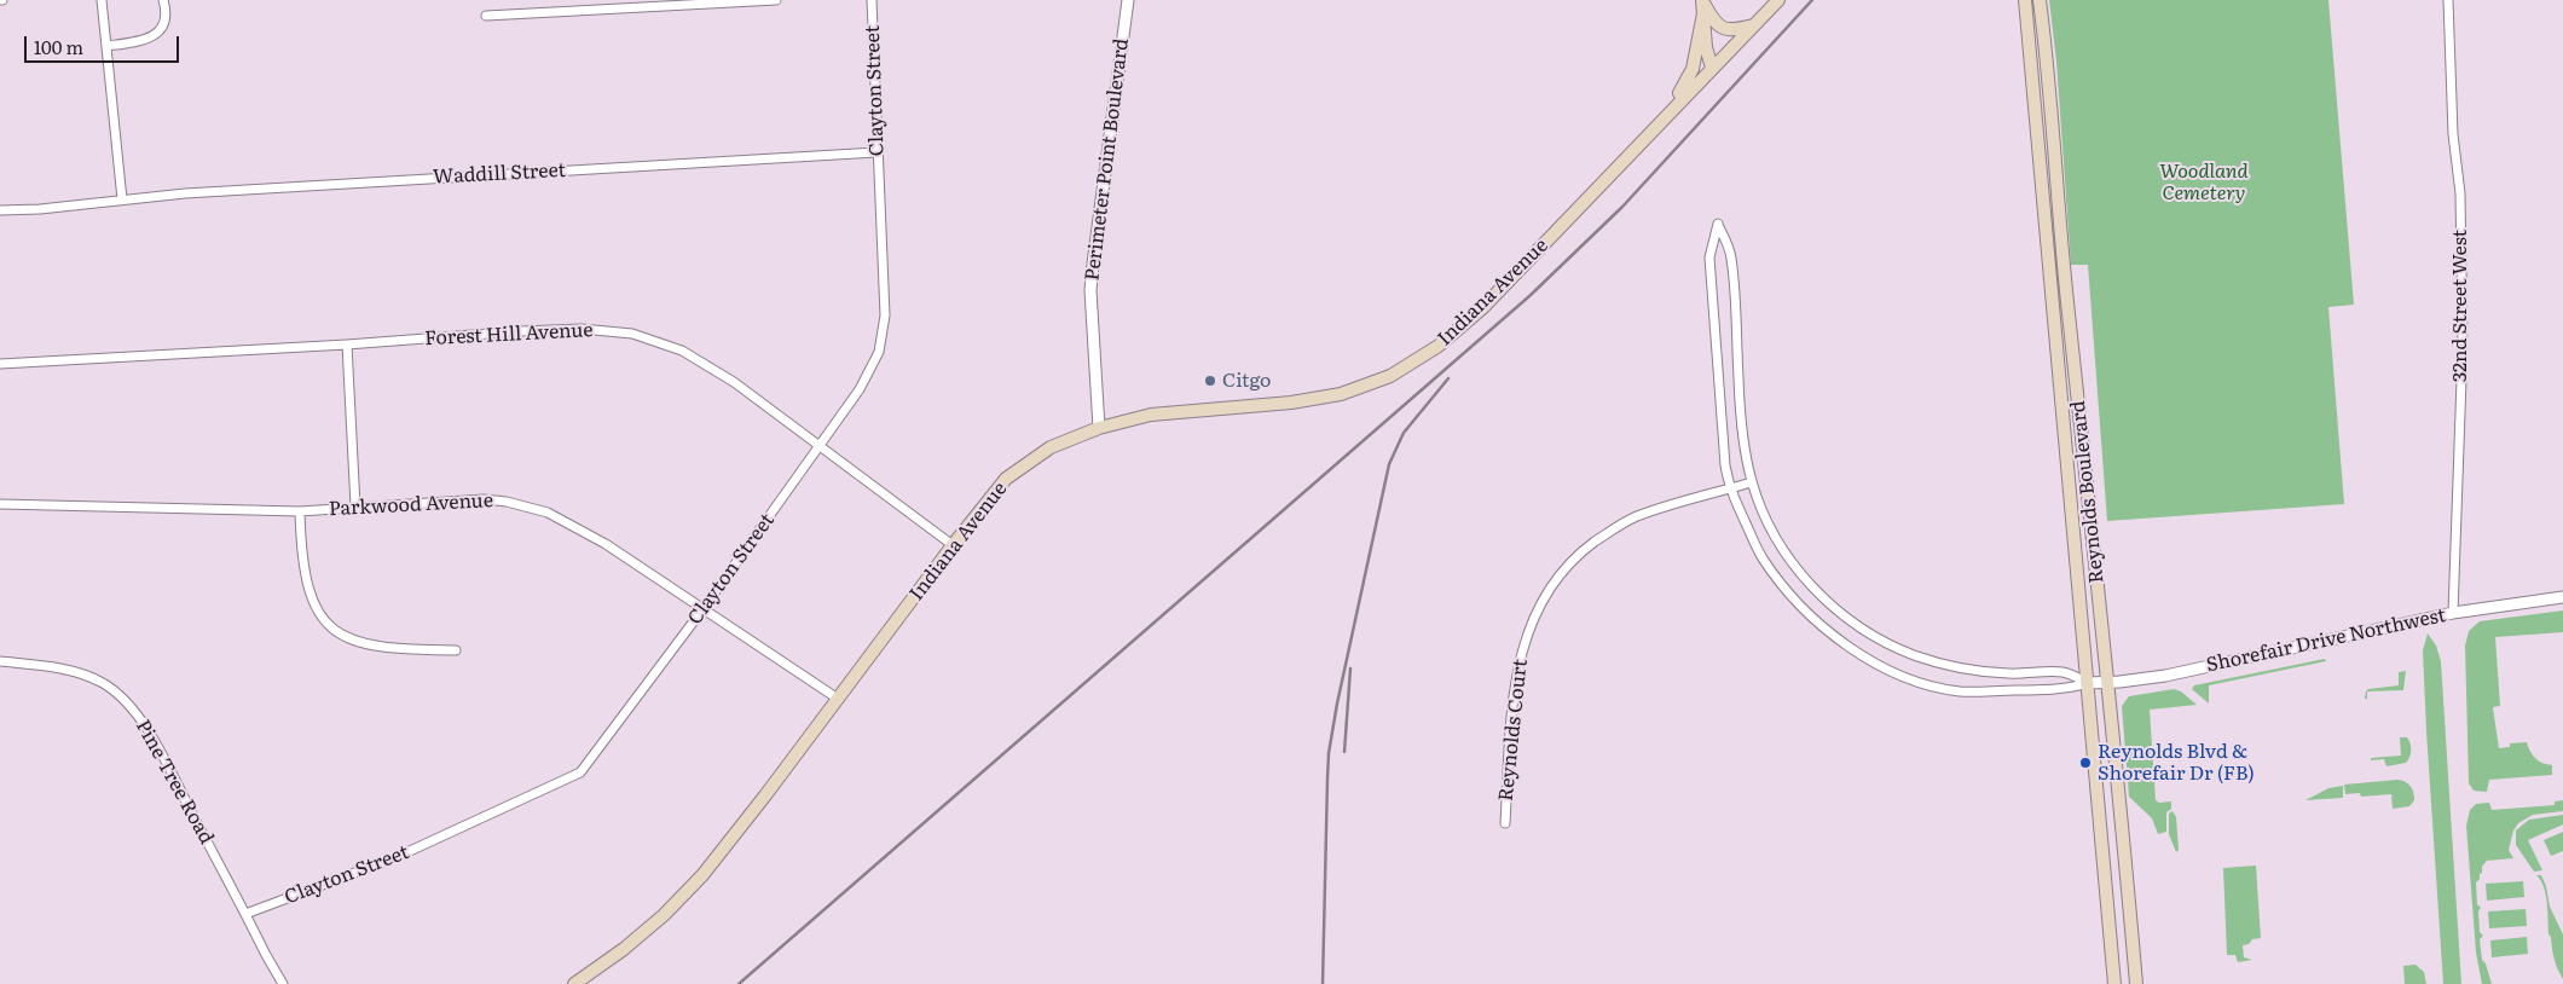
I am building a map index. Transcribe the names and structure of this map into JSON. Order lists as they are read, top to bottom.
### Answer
{
  "streets": {
    "main road": ["Indiana Avenue", "Reynolds Boulevard"],
    "street": [
      "Clayton Street",
      "Perimeter Point Boulevard",
      "Waddill Street",
      "32nd Street West",
      "Forest Hill Avenue",
      "Parkwood Avenue",
      "Shorefair Drive Northwest",
      "Reynolds Court",
      "Pine Tree Road"
    ]
  },
  "crossings": [
    ["Clayton Street", "Waddill Street"],
    ["Clayton Street", "Forest Hill Avenue"],
    ["Clayton Street", "Parkwood Avenue"],
    ["Clayton Street", "Pine Tree Road"],
    ["Perimeter Point Boulevard", "Indiana Avenue"],
    ["Indiana Avenue", "Forest Hill Avenue"],
    ["Indiana Avenue", "Parkwood Avenue"],
    ["32nd Street West", "Shorefair Drive Northwest"],
    ["Reynolds Boulevard", "Shorefair Drive Northwest"],
    ["Shorefair Drive Northwest", "Reynolds Court"]
  ],
  "parks": ["Woodland Cemetery"],
  "places": ["Citgo", "Reynolds Blvd & Shorefair Dr (FB)"],
  "scale_bar": "100 m"
}
